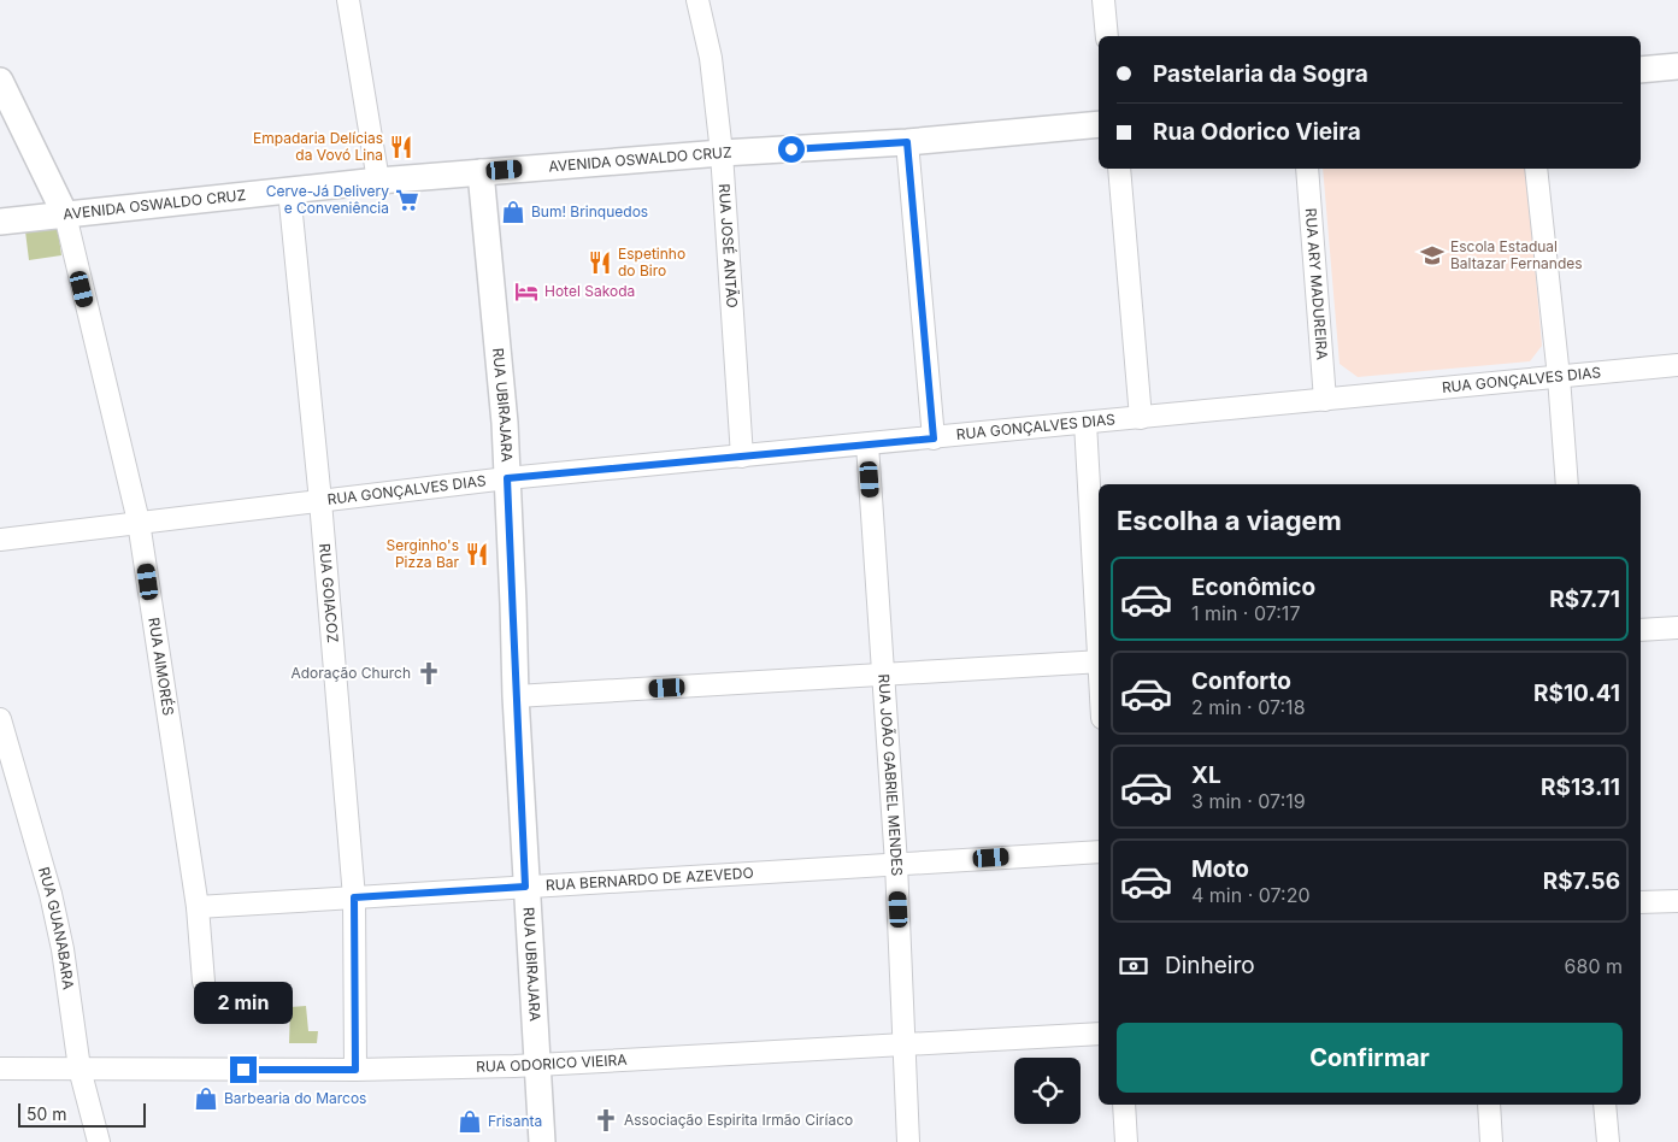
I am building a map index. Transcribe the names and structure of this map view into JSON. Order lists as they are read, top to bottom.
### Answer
{
  "streets": {
    "main road": ["AVENIDA OSWALDO CRUZ", "RUA UBIRAJARA"],
    "street": [
      "RUA JOSÉ ANTÃO",
      "RUA ARY MADUREIRA",
      "RUA GONÇALVES DIAS",
      "RUA GOIACOZ",
      "RUA AIMORÉS",
      "RUA JOÃO GABRIEL MENDES",
      "RUA BERNARDO DE AZEVEDO",
      "RUA GUANABARA",
      "RUA ODORICO VIEIRA"
    ]
  },
  "crossings": [
    ["AVENIDA OSWALDO CRUZ", "RUA JOSÉ ANTÃO"],
    ["AVENIDA OSWALDO CRUZ", "RUA UBIRAJARA"],
    ["AVENIDA OSWALDO CRUZ", "RUA GOIACOZ"],
    ["AVENIDA OSWALDO CRUZ", "RUA AIMORÉS"],
    ["RUA JOSÉ ANTÃO", "RUA GONÇALVES DIAS"],
    ["RUA ARY MADUREIRA", "RUA GONÇALVES DIAS"],
    ["RUA GONÇALVES DIAS", "RUA UBIRAJARA"],
    ["RUA GONÇALVES DIAS", "RUA GOIACOZ"],
    ["RUA GONÇALVES DIAS", "RUA AIMORÉS"],
    ["RUA GONÇALVES DIAS", "RUA JOÃO GABRIEL MENDES"],
    ["RUA UBIRAJARA", "RUA BERNARDO DE AZEVEDO"],
    ["RUA UBIRAJARA", "RUA ODORICO VIEIRA"],
    ["RUA GOIACOZ", "RUA BERNARDO DE AZEVEDO"],
    ["RUA GOIACOZ", "RUA ODORICO VIEIRA"],
    ["RUA AIMORÉS", "RUA BERNARDO DE AZEVEDO"],
    ["RUA JOÃO GABRIEL MENDES", "RUA BERNARDO DE AZEVEDO"],
    ["RUA JOÃO GABRIEL MENDES", "RUA ODORICO VIEIRA"],
    ["RUA GUANABARA", "RUA ODORICO VIEIRA"]
  ],
  "places": {
    "restaurant": ["Empadaria Delícias da Vovó Lina", "Espetinho do Biro", "Serginho's Pizza Bar"],
    "supermarket": ["Cerve-Já Delivery e Conveniência"],
    "shop": ["Bum! Brinquedos", "Barbearia do Marcos", "Frisanta"],
    "school or university": ["Escola Estadual Baltazar Fernandes"],
    "hotel": ["Hotel Sakoda"],
    "church": ["Adoração Church", "Associação Espirita Irmão Ciríaco"]
  },
  "scale_bar": "50 m",
  "page": {
    "banner": ["Pastelaria da Sogra", "Rua Odorico Vieira"],
    "heading": "Escolha a viagem",
    "list": [
      {
        "name": "Econômico",
        "note": "1 min · 07:17",
        "value": "R$7.71"
      },
      {
        "name": "Conforto",
        "note": "2 min · 07:18",
        "value": "R$10.41"
      },
      {
        "name": "XL",
        "note": "3 min · 07:19",
        "value": "R$13.11"
      },
      {
        "name": "Moto",
        "note": "4 min · 07:20",
        "value": "R$7.56"
      }
    ],
    "pay": ["Dinheiro", "680 m"],
    "bubble": "2 min",
    "buttons": "Confirmar",
    "scale": "50 m"
  }
}
